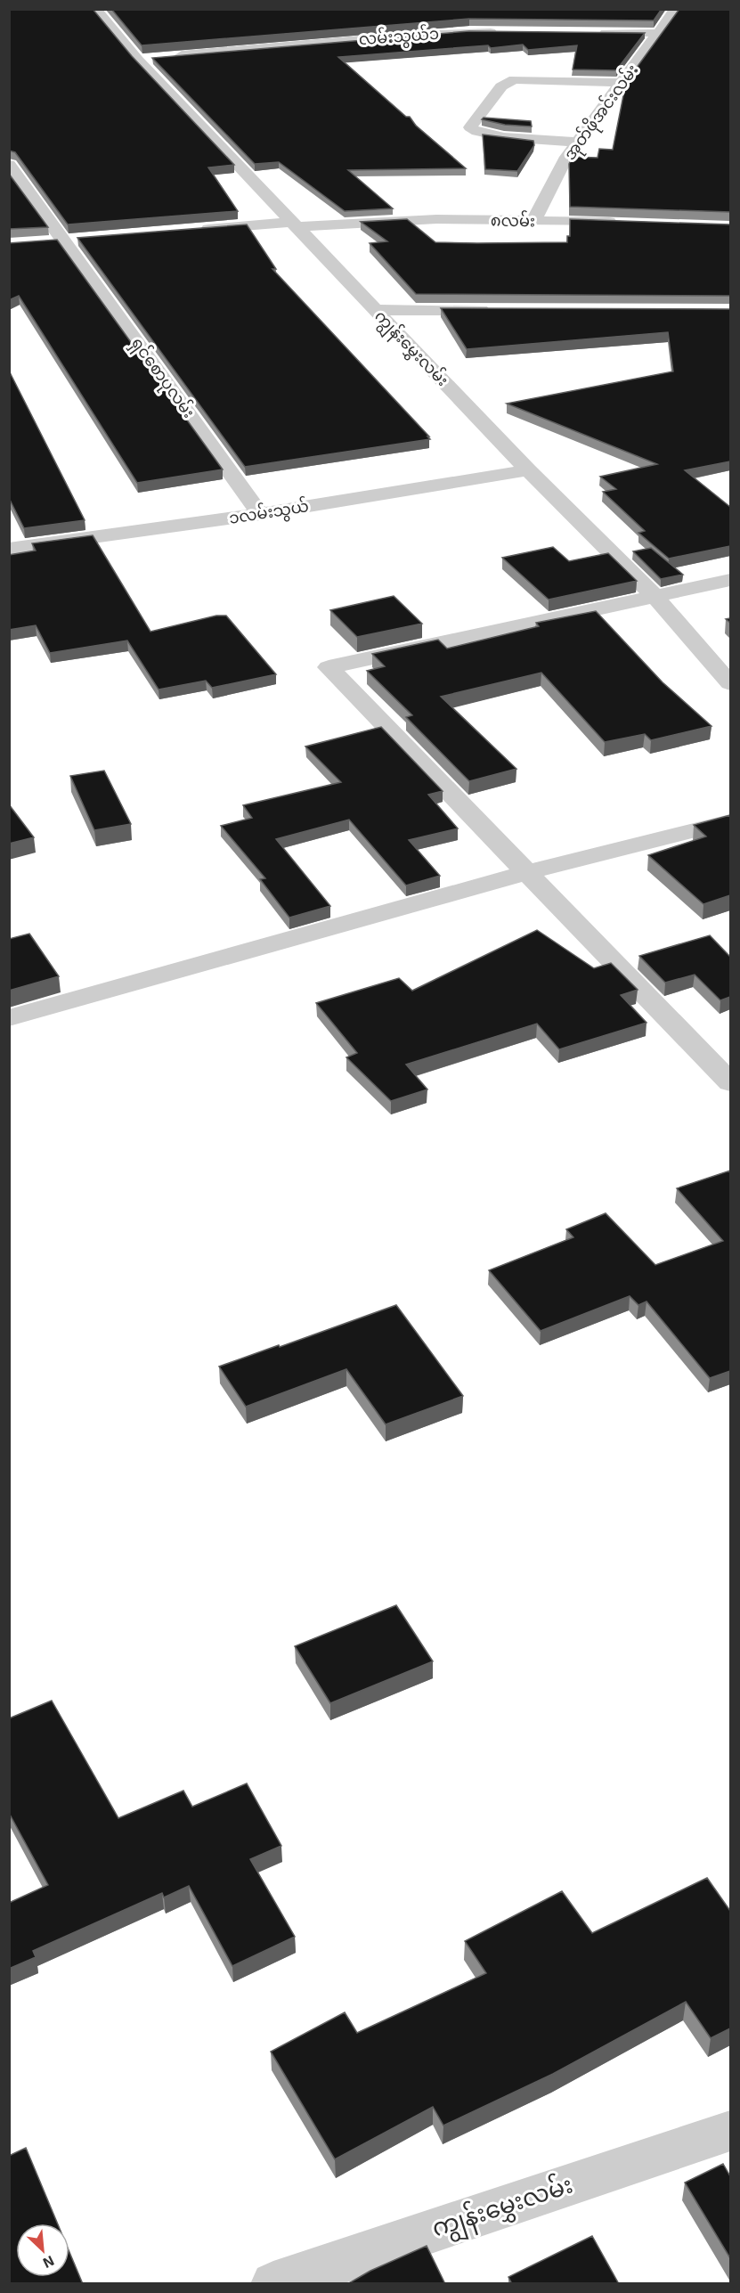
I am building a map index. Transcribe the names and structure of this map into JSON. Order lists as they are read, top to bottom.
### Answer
{
  "streets": {
    "street": [
      "လမ်းသွယ်၁",
      "အုတ်ဖိုအင်းလမ်း",
      "၈လမ်း",
      "ကျွန်းမွှေးလမ်း",
      "ရှင်စောပုလမ်း",
      "၁လမ်းသွယ်"
    ]
  },
  "crossings": [
    ["လမ်းသွယ်၁", "ကျွန်းမွှေးလမ်း"],
    ["အုတ်ဖိုအင်းလမ်း", "၈လမ်း"],
    ["၈လမ်း", "ကျွန်းမွှေးလမ်း"],
    ["ကျွန်းမွှေးလမ်း", "၁လမ်းသွယ်"],
    ["ရှင်စောပုလမ်း", "၁လမ်းသွယ်"]
  ],
  "north": "bottom right"
}
